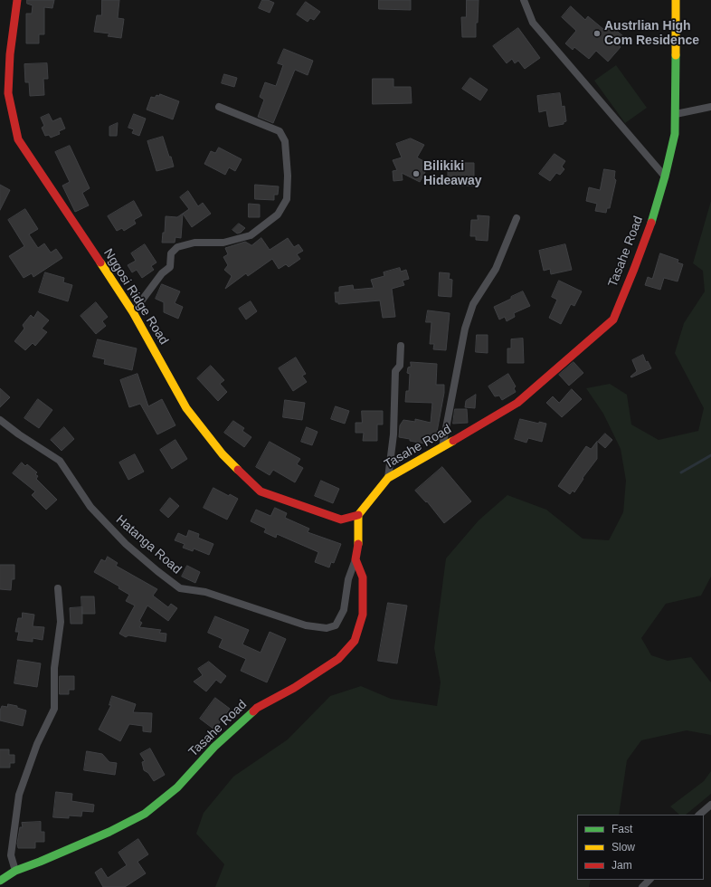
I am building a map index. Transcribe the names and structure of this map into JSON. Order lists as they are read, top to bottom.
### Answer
{
  "streets": {
    "street": ["Tasahe Road", "Nggosi Ridge Road", "Hatanga Road"]
  },
  "crossings": [
    ["Tasahe Road", "Nggosi Ridge Road"],
    ["Tasahe Road", "Hatanga Road"]
  ],
  "places": ["Austrlian High Com Residence", "Bilikiki Hideaway"],
  "legend": ["Fast", "Slow", "Jam"]
}
